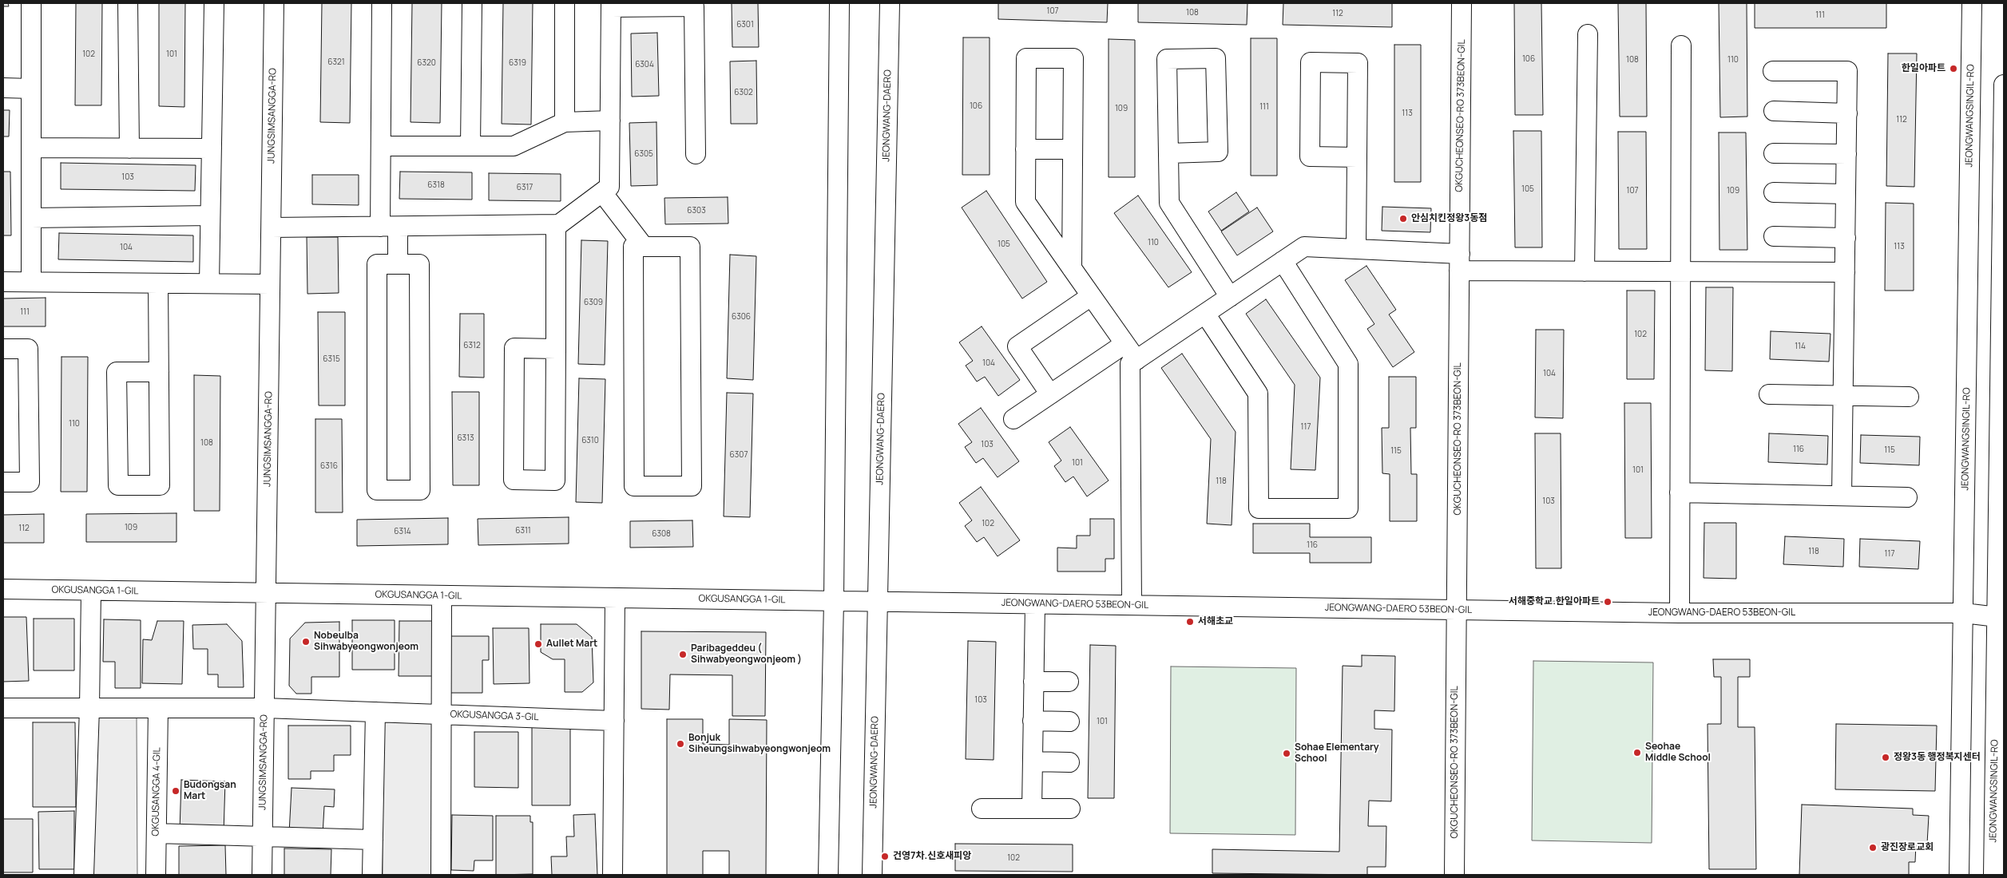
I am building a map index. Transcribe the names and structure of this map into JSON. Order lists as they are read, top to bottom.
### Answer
{
  "streets": {
    "street": [
      "JUNGSIMSANGGA-RO",
      "JEONGWANG-DAERO",
      "OKGUCHEONSEO-RO 373BEON-GIL",
      "JEONGWANGSINGIL-RO",
      "OKGUSANGGA 1-GIL",
      "JEONGWANG-DAERO 53BEON-GIL",
      "OKGUSANGGA 3-GIL",
      "OKGUSANGGA 4-GIL"
    ]
  },
  "crossings": [
    ["JUNGSIMSANGGA-RO", "OKGUSANGGA 1-GIL"],
    ["JUNGSIMSANGGA-RO", "OKGUSANGGA 3-GIL"],
    ["JEONGWANG-DAERO", "JEONGWANG-DAERO 53BEON-GIL"],
    ["OKGUCHEONSEO-RO 373BEON-GIL", "JEONGWANG-DAERO 53BEON-GIL"],
    ["JEONGWANGSINGIL-RO", "JEONGWANG-DAERO 53BEON-GIL"],
    ["OKGUSANGGA 1-GIL", "JEONGWANG-DAERO 53BEON-GIL"]
  ],
  "places": [
    "한일아파트",
    "안심치킨정왕3동점",
    "서해중학교.한일아파트",
    "서해초교",
    "Nobeulba Sihwabyeongwonjeom",
    "Aullet Mart",
    "Paribageddeu ( Sihwabyeongwonjeom )",
    "Bonjuk Siheungsihwabyeongwonjeom",
    "Seohae Middle School",
    "Sohae Elementary School",
    "정왕3동 행정복지센터",
    "Budongsan Mart",
    "광진장로교회",
    "건영7차.신호새피앙"
  ],
  "house_numbers": [
    "107",
    "108",
    "112",
    "111",
    "6301",
    "102",
    "101",
    "106",
    "108",
    "110",
    "6321",
    "6320",
    "6319",
    "6304",
    "6302",
    "106",
    "111",
    "109",
    "113",
    "112",
    "6305",
    "103",
    "6318",
    "6317",
    "105",
    "107",
    "109",
    "6303",
    "110",
    "105",
    "113",
    "104",
    "6309",
    "111",
    "6306",
    "102",
    "6312",
    "114",
    "6315",
    "104",
    "104",
    "110",
    "117",
    "6313",
    "6310",
    "108",
    "103",
    "116",
    "115",
    "115",
    "6307",
    "101",
    "6316",
    "101",
    "118",
    "103",
    "102",
    "109",
    "112",
    "6311",
    "6314",
    "6308",
    "116",
    "118",
    "117",
    "103",
    "101",
    "102"
  ]
}
